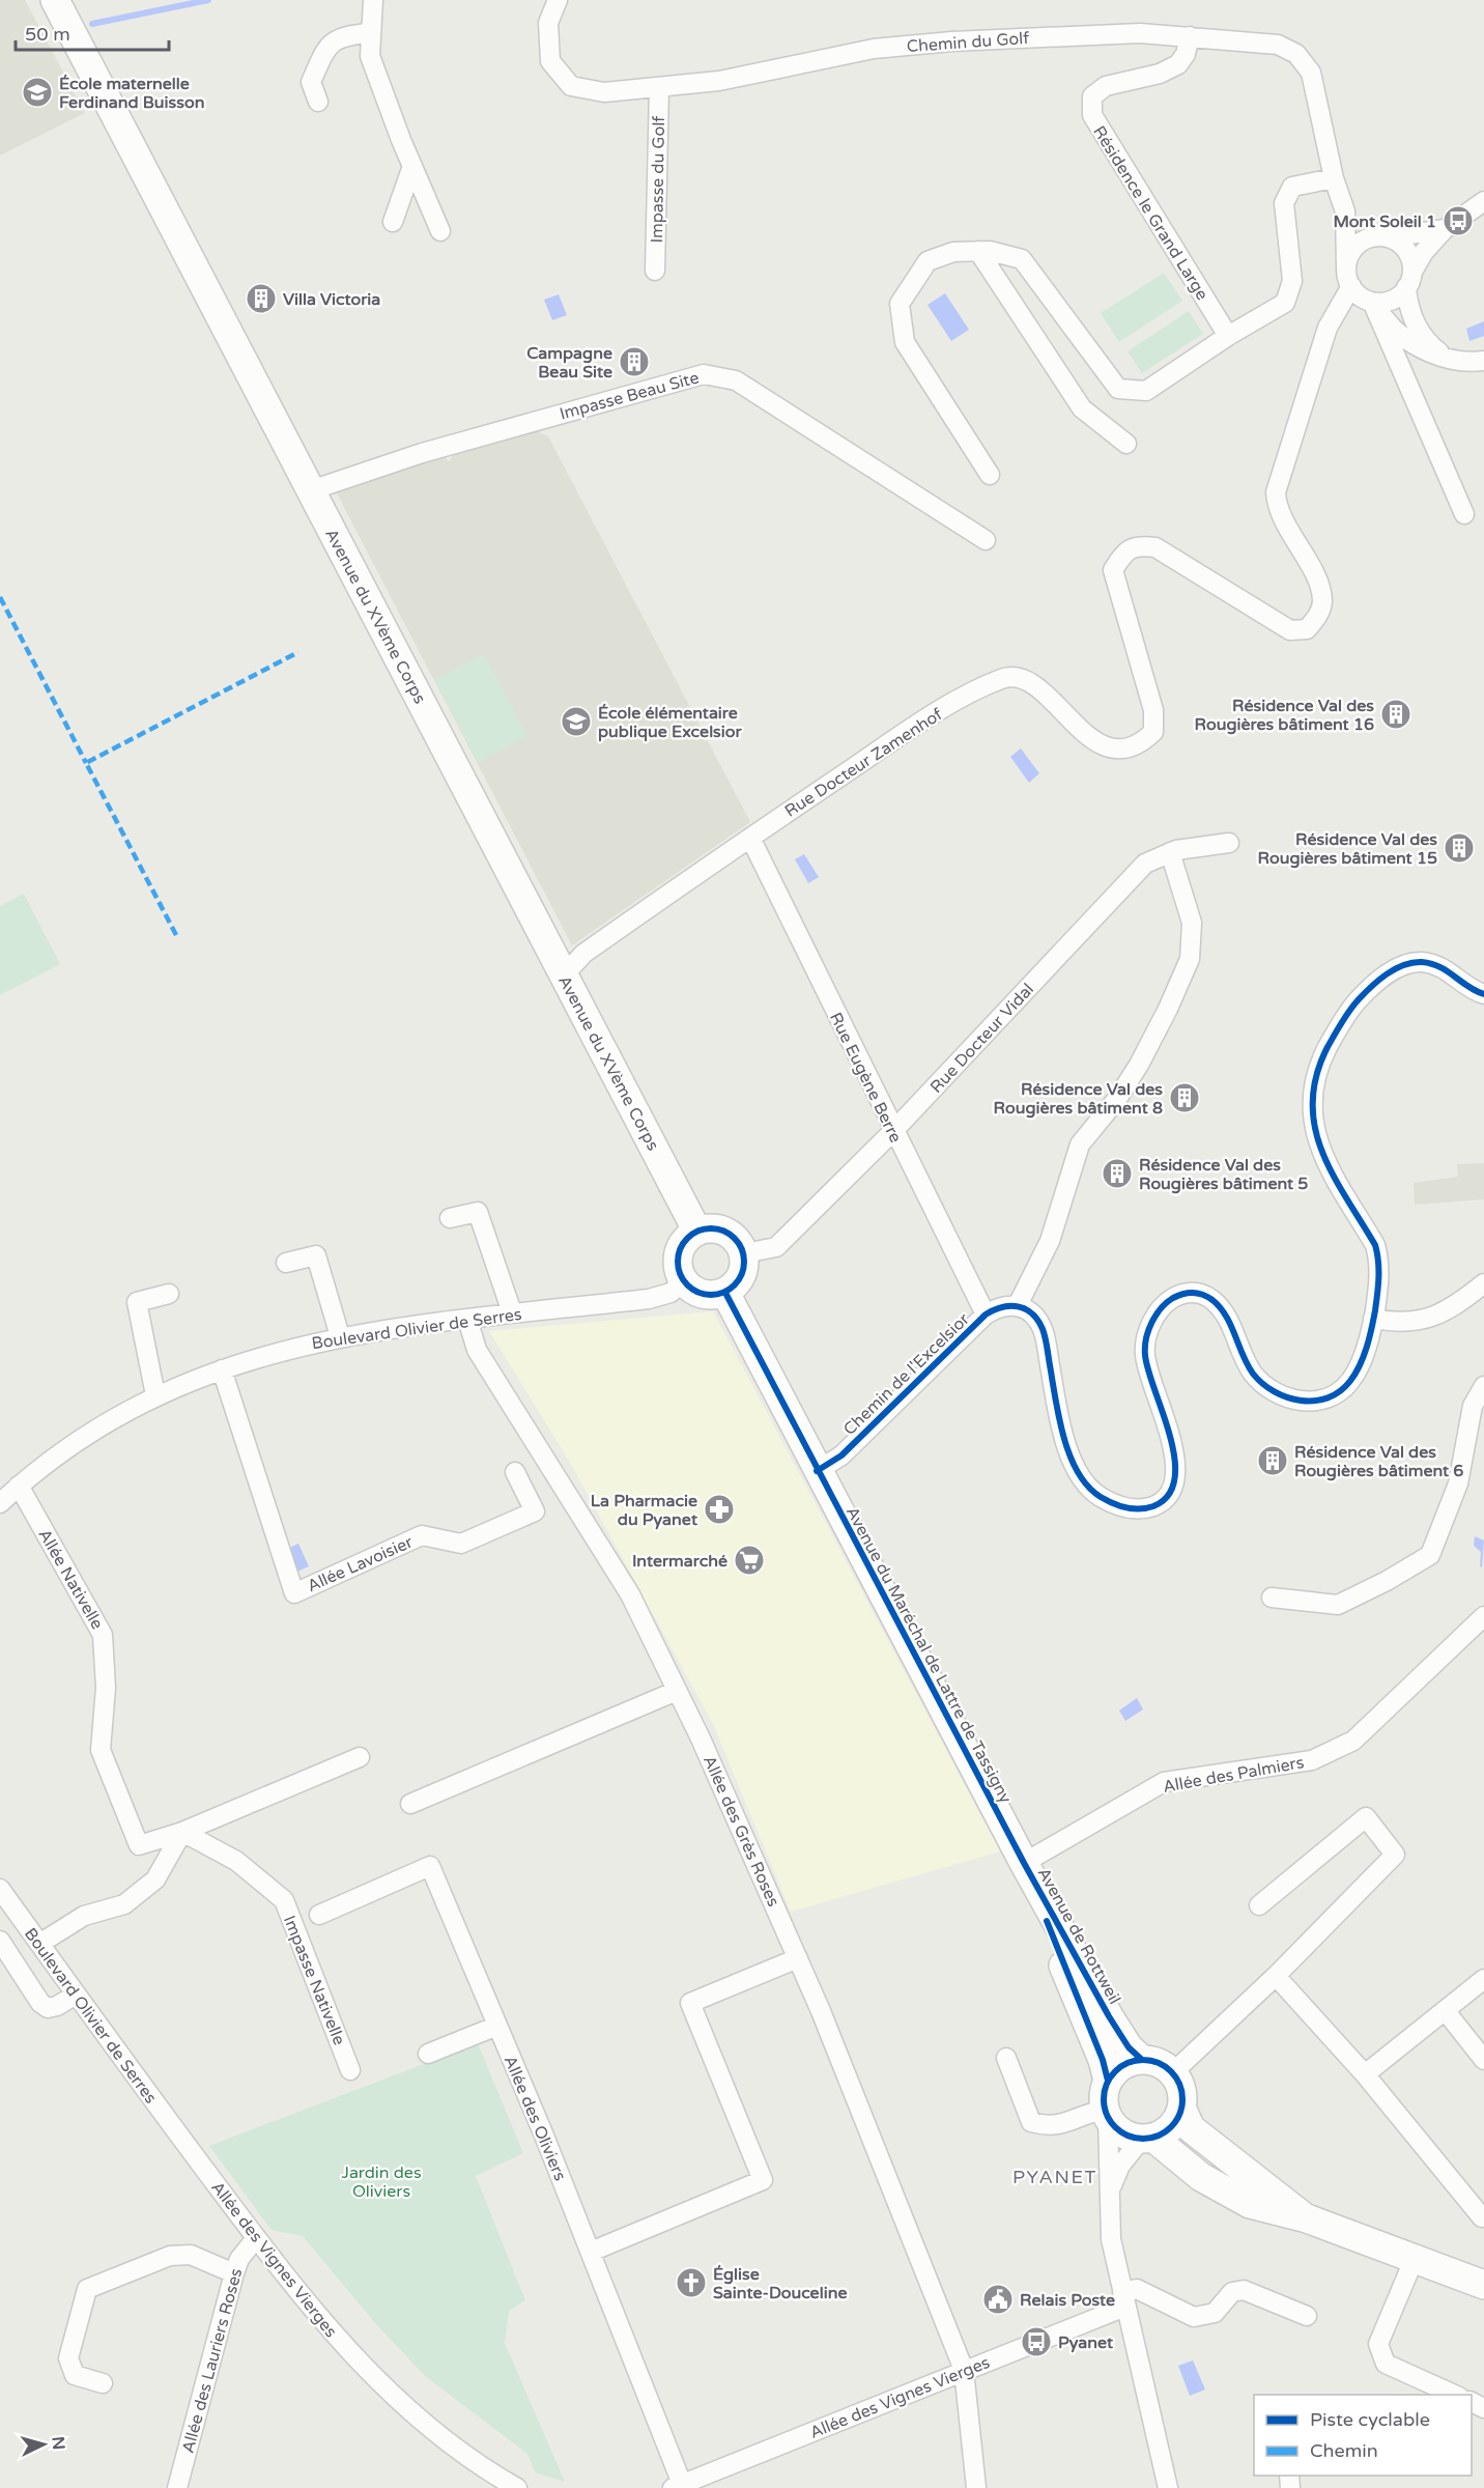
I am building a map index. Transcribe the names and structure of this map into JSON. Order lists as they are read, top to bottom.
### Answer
{
  "streets": {
    "main road": ["Avenue du XVème Corps", "Avenue du Maréchal de Lattre de Tassigny", "Avenue de Rottweil"],
    "street": [
      "Chemin du Golf",
      "Impasse du Golf",
      "Résidence le Grand Large",
      "Impasse Beau Site",
      "Rue Docteur Zamenhof",
      "Rue Docteur Vidal",
      "Rue Eugène Berre",
      "Boulevard Olivier de Serres",
      "Chemin de l'Excelsior",
      "Allée Lavoisier",
      "Allée Nativelle",
      "Allée des Palmiers",
      "Allée des Grès Roses",
      "Impasse Nativelle",
      "Allée des Oliviers",
      "Allée des Vignes Vierges",
      "Allée des Lauriers Roses"
    ]
  },
  "crossings": [
    ["Chemin du Golf", "Impasse du Golf"],
    ["Chemin du Golf", "Résidence le Grand Large"],
    ["Chemin du Golf", "Rue Docteur Zamenhof"],
    ["Impasse Beau Site", "Avenue du XVème Corps"],
    ["Avenue du XVème Corps", "Rue Docteur Zamenhof"],
    ["Avenue du XVème Corps", "Rue Docteur Vidal"],
    ["Avenue du XVème Corps", "Boulevard Olivier de Serres"],
    ["Avenue du XVème Corps", "Avenue du Maréchal de Lattre de Tassigny"],
    ["Rue Docteur Zamenhof", "Rue Eugène Berre"],
    ["Rue Docteur Vidal", "Rue Eugène Berre"],
    ["Rue Docteur Vidal", "Boulevard Olivier de Serres"],
    ["Rue Docteur Vidal", "Avenue du Maréchal de Lattre de Tassigny"],
    ["Rue Eugène Berre", "Chemin de l'Excelsior"],
    ["Boulevard Olivier de Serres", "Allée Lavoisier"],
    ["Boulevard Olivier de Serres", "Allée Nativelle"],
    ["Boulevard Olivier de Serres", "Avenue du Maréchal de Lattre de Tassigny"],
    ["Boulevard Olivier de Serres", "Allée des Grès Roses"],
    ["Boulevard Olivier de Serres", "Allée des Vignes Vierges"],
    ["Chemin de l'Excelsior", "Avenue du Maréchal de Lattre de Tassigny"],
    ["Allée Nativelle", "Impasse Nativelle"],
    ["Avenue du Maréchal de Lattre de Tassigny", "Allée des Palmiers"],
    ["Avenue du Maréchal de Lattre de Tassigny", "Avenue de Rottweil"],
    ["Allée des Palmiers", "Avenue de Rottweil"],
    ["Allée des Grès Roses", "Allée des Vignes Vierges"],
    ["Allée des Oliviers", "Allée des Vignes Vierges"],
    ["Allée des Vignes Vierges", "Allée des Lauriers Roses"]
  ],
  "districts": ["PYANET"],
  "parks": ["Jardin des Oliviers"],
  "places": {
    "school or university": ["École maternelle Ferdinand Buisson", "École élémentaire publique Excelsior"],
    "bus stop": ["Mont Soleil 1", "Pyanet"],
    "building": [
      "Villa Victoria",
      "Campagne Beau Site",
      "Résidence Val des Rougières bâtiment 16",
      "Résidence Val des Rougières bâtiment 15",
      "Résidence Val des Rougières bâtiment 8",
      "Résidence Val des Rougières bâtiment 5",
      "Résidence Val des Rougières bâtiment 6"
    ],
    "pharmacy": ["La Pharmacie du Pyanet"],
    "supermarket": ["Intermarché"],
    "church": ["Église Sainte-Douceline"],
    "public building": ["Relais Poste"]
  },
  "legend": ["Piste cyclable", "Chemin"],
  "scale_bar": "50 m",
  "north": "right"
}
